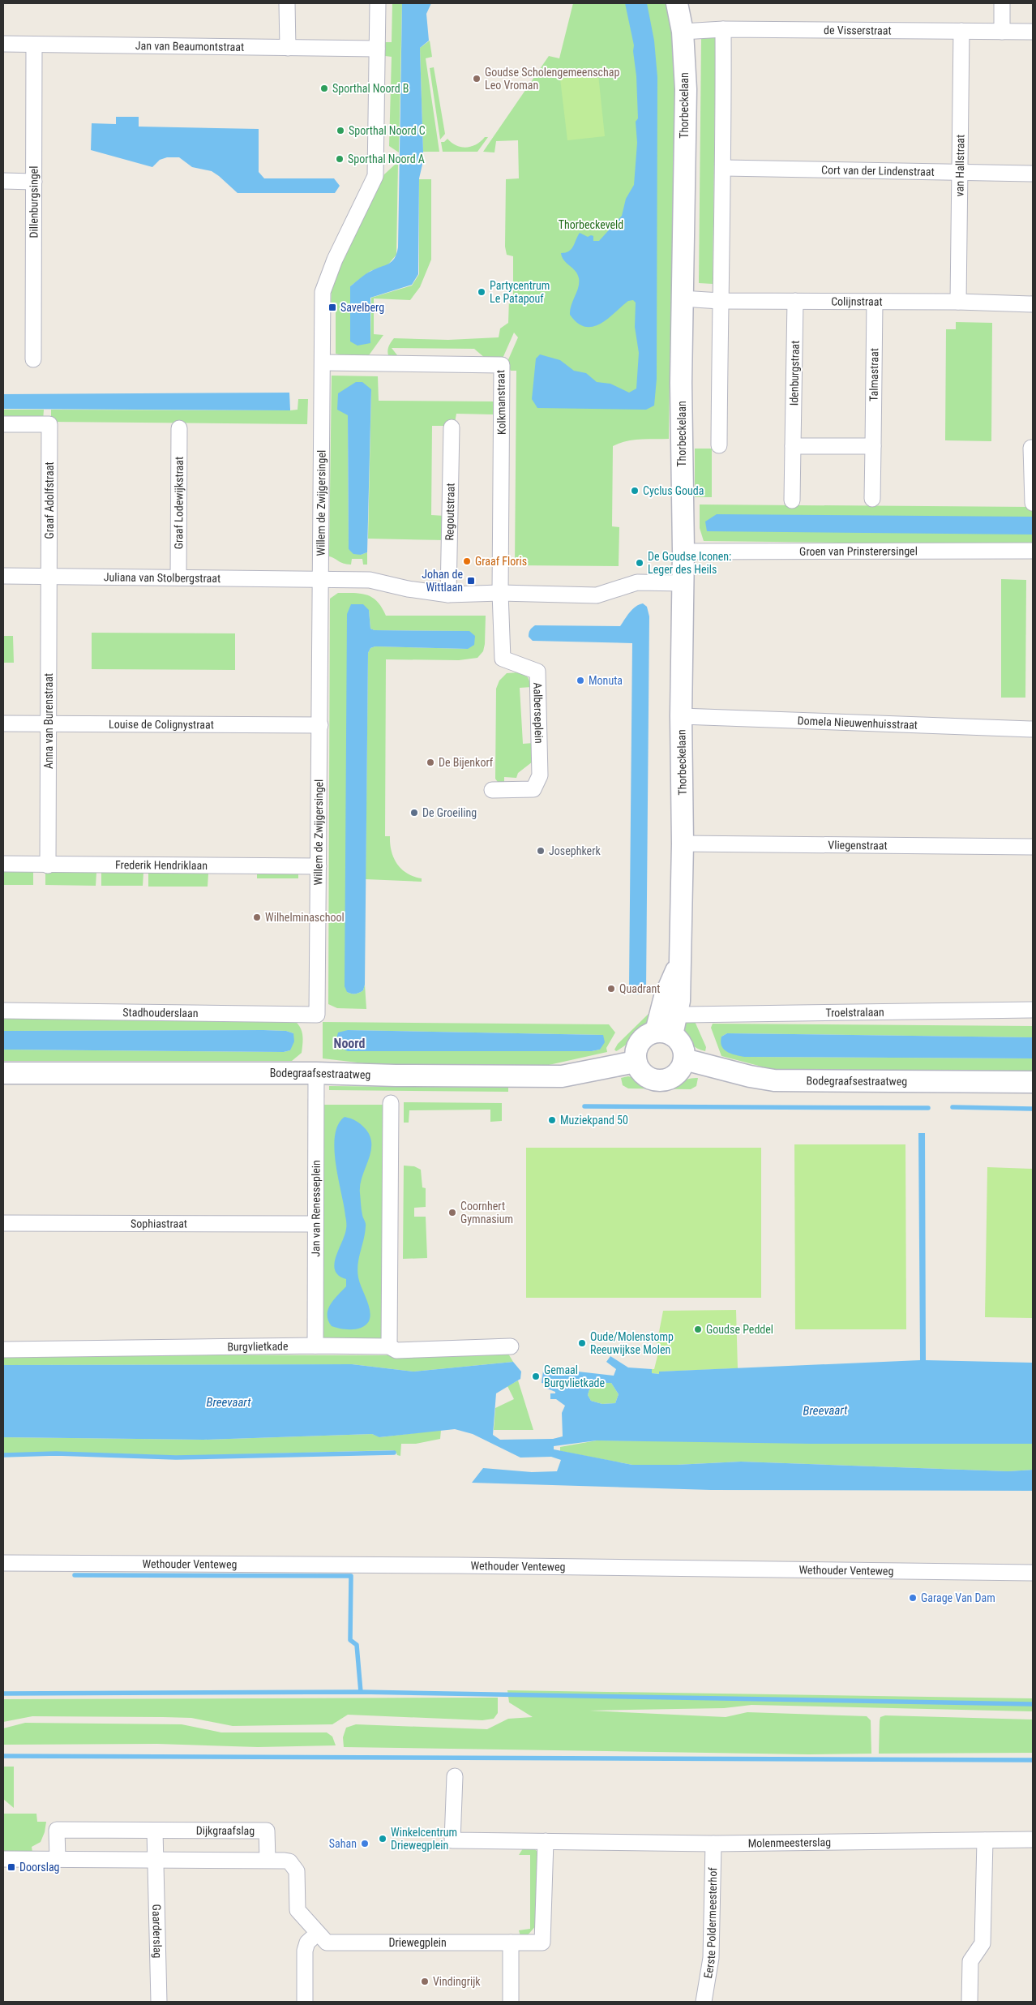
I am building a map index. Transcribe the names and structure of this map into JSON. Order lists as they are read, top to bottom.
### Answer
{
  "streets": {
    "main road": ["Thorbeckelaan", "Bodegraafsestraatweg"],
    "street": [
      "de Visserstraat",
      "Jan van Beaumontstraat",
      "van Hallstraat",
      "Cort van der Lindenstraat",
      "Dillenburgsingel",
      "Colijnstraat",
      "Idenburgstraat",
      "Talmastraat",
      "Kolkmanstraat",
      "Graaf Adolfstraat",
      "Graaf Lodewijkstraat",
      "Willem de Zwijgersingel",
      "Regoutstraat",
      "Groen van Prinsterersingel",
      "Juliana van Stolbergstraat",
      "Aalberseplein",
      "Anna van Burenstraat",
      "Domela Nieuwenhuisstraat",
      "Louise de Colignystraat",
      "Vliegenstraat",
      "Frederik Hendriklaan",
      "Stadhouderslaan",
      "Troelstralaan",
      "Jan van Renesseplein",
      "Sophiastraat",
      "Burgvlietkade",
      "Wethouder Venteweg",
      "Dijkgraafslag",
      "Molenmeesterslag",
      "Eerste Poldermeesterhof",
      "Gaarderslag",
      "Driewegplein"
    ]
  },
  "crossings": [
    ["de Visserstraat", "Thorbeckelaan"],
    ["de Visserstraat", "van Hallstraat"],
    ["Jan van Beaumontstraat", "Dillenburgsingel"],
    ["Jan van Beaumontstraat", "Willem de Zwijgersingel"],
    ["Thorbeckelaan", "Colijnstraat"],
    ["Thorbeckelaan", "Groen van Prinsterersingel"],
    ["Thorbeckelaan", "Domela Nieuwenhuisstraat"],
    ["Thorbeckelaan", "Vliegenstraat"],
    ["Thorbeckelaan", "Troelstralaan"],
    ["Thorbeckelaan", "Bodegraafsestraatweg"],
    ["van Hallstraat", "Cort van der Lindenstraat"],
    ["van Hallstraat", "Colijnstraat"],
    ["Colijnstraat", "Idenburgstraat"],
    ["Colijnstraat", "Talmastraat"],
    ["Kolkmanstraat", "Willem de Zwijgersingel"],
    ["Kolkmanstraat", "Aalberseplein"],
    ["Graaf Adolfstraat", "Juliana van Stolbergstraat"],
    ["Graaf Adolfstraat", "Anna van Burenstraat"],
    ["Graaf Lodewijkstraat", "Juliana van Stolbergstraat"],
    ["Willem de Zwijgersingel", "Juliana van Stolbergstraat"],
    ["Willem de Zwijgersingel", "Louise de Colignystraat"],
    ["Willem de Zwijgersingel", "Frederik Hendriklaan"],
    ["Willem de Zwijgersingel", "Stadhouderslaan"],
    ["Juliana van Stolbergstraat", "Anna van Burenstraat"],
    ["Anna van Burenstraat", "Louise de Colignystraat"],
    ["Anna van Burenstraat", "Frederik Hendriklaan"],
    ["Bodegraafsestraatweg", "Jan van Renesseplein"],
    ["Jan van Renesseplein", "Sophiastraat"],
    ["Jan van Renesseplein", "Burgvlietkade"],
    ["Molenmeesterslag", "Eerste Poldermeesterhof"]
  ],
  "districts": ["Noord"],
  "water": ["Breevaart"],
  "parks": ["Thorbeckeveld"],
  "places": {
    "other": [
      "Goudse Scholengemeenschap Leo Vroman",
      "Sporthal Noord B",
      "Sporthal Noord C",
      "Sporthal Noord A",
      "Partycentrum Le Patapouf",
      "Cyclus Gouda",
      "Graaf Floris",
      "De Goudse Iconen: Leger des Heils",
      "Monuta",
      "De Bijenkorf",
      "De Groeiling",
      "Josephkerk",
      "Wilhelminaschool",
      "Quadrant",
      "Muziekpand 50",
      "Coornhert Gymnasium",
      "Goudse Peddel",
      "Oude/Molenstomp Reeuwijkse Molen",
      "Gemaal Burgvlietkade",
      "Garage Van Dam",
      "Winkelcentrum Driewegplein",
      "Sahan",
      "Vindingrijk"
    ],
    "transit": ["Savelberg", "Johan de Wittlaan", "Doorslag"]
  }
}
